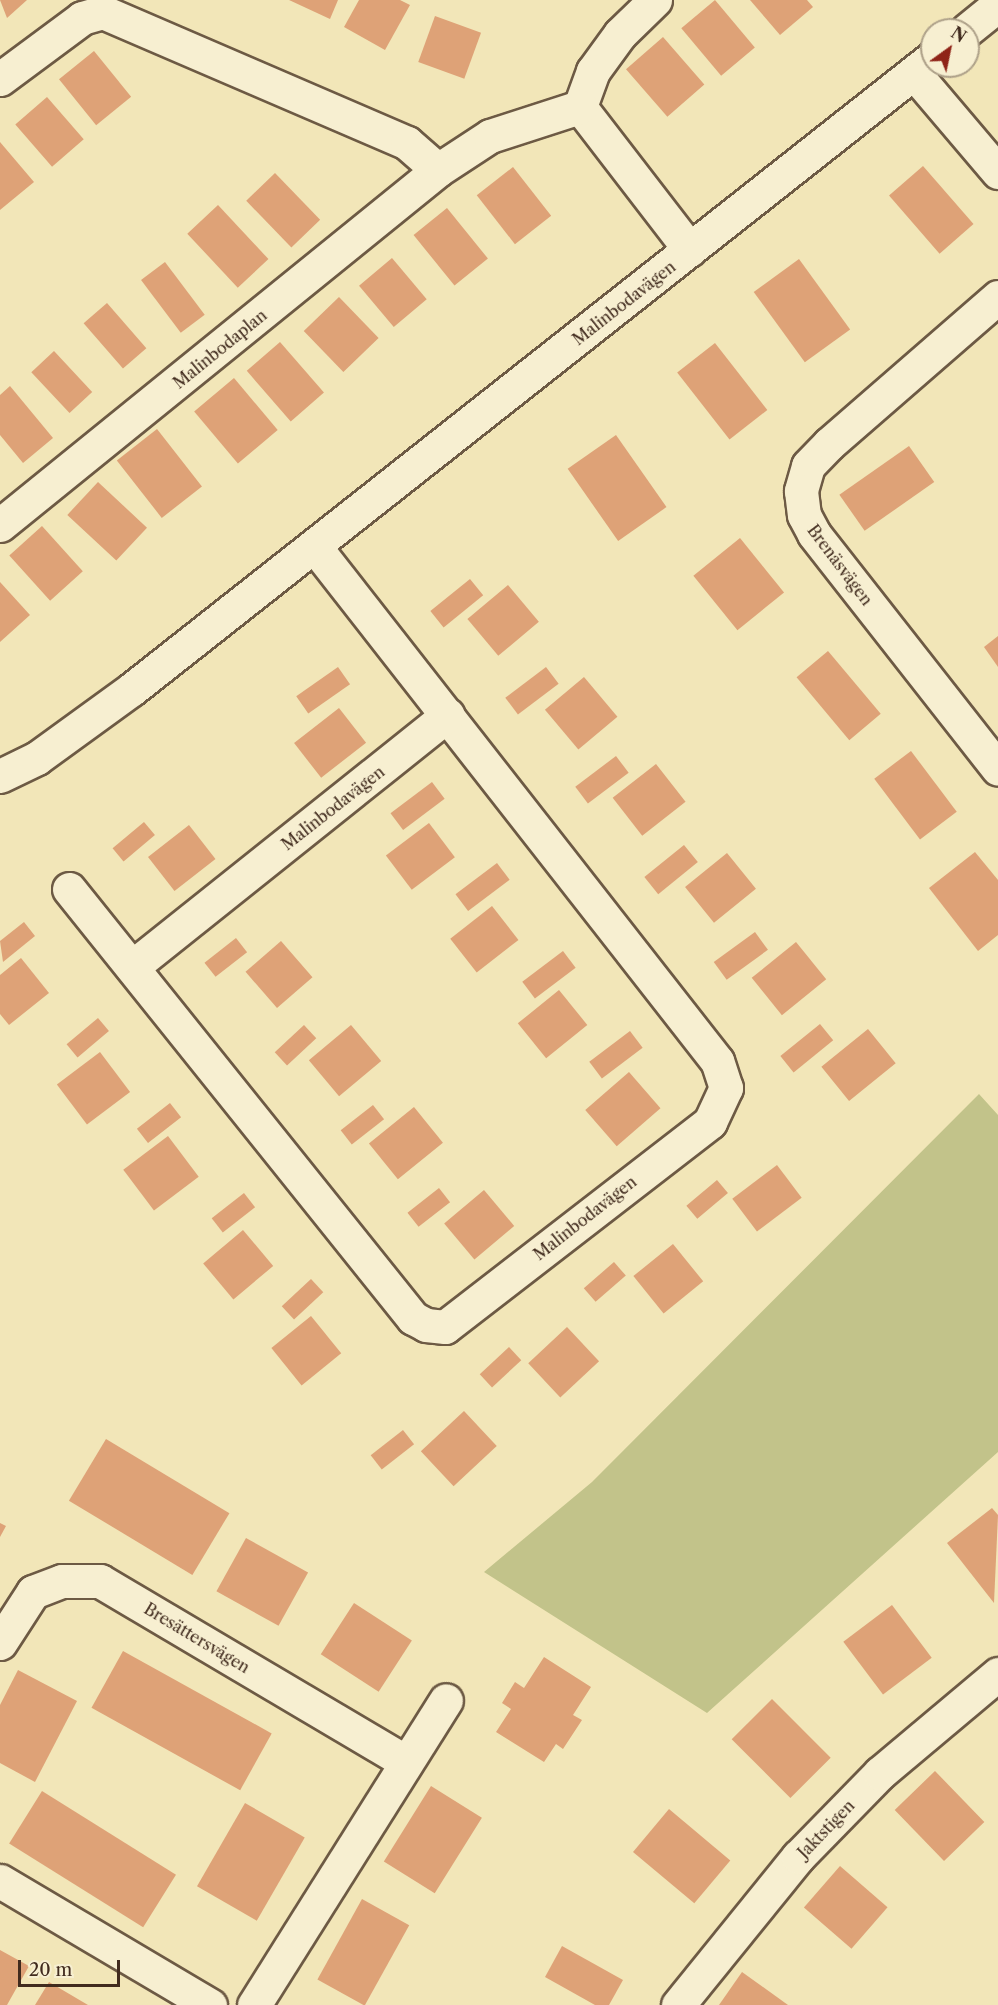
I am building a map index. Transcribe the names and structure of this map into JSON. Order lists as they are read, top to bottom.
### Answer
{
  "streets": {
    "street": [
      "Malinbodavägen",
      "Malinbodaplan",
      "Brenäsvägen",
      "Bresättersvägen",
      "Jaktstigen"
    ]
  },
  "scale_bar": "20 m",
  "north": "top right"
}
